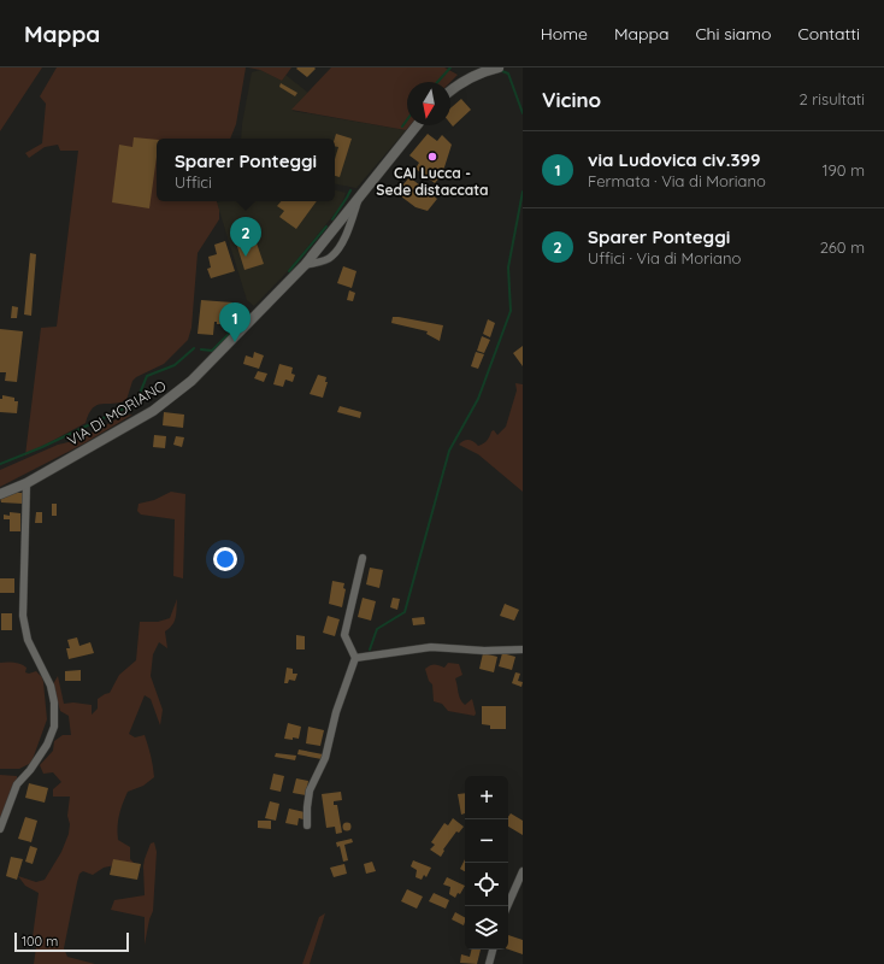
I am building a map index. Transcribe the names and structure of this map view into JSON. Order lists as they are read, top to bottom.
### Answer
{
  "streets": {
    "main road": ["VIA DI MORIANO"]
  },
  "places": ["CAI Lucca - Sede distaccata"],
  "scale_bar": "100 m",
  "north": "bottom",
  "page": {
    "header": "Mappa",
    "nav": [
      "Home",
      "Mappa",
      "Chi siamo",
      "Contatti"
    ],
    "heading": ["Vicino", "2 risultati"],
    "list": [
      {
        "mark": "1",
        "name": "via Ludovica civ.399",
        "note": "Fermata · Via di Moriano",
        "value": "190 m"
      },
      {
        "mark": "2",
        "name": "Sparer Ponteggi",
        "note": "Uffici · Via di Moriano",
        "value": "260 m"
      }
    ],
    "popup": ["Sparer Ponteggi", "Uffici"],
    "pins": ["2", "1"],
    "map_buttons": ["+", "−"],
    "scale": "100 m"
  }
}
